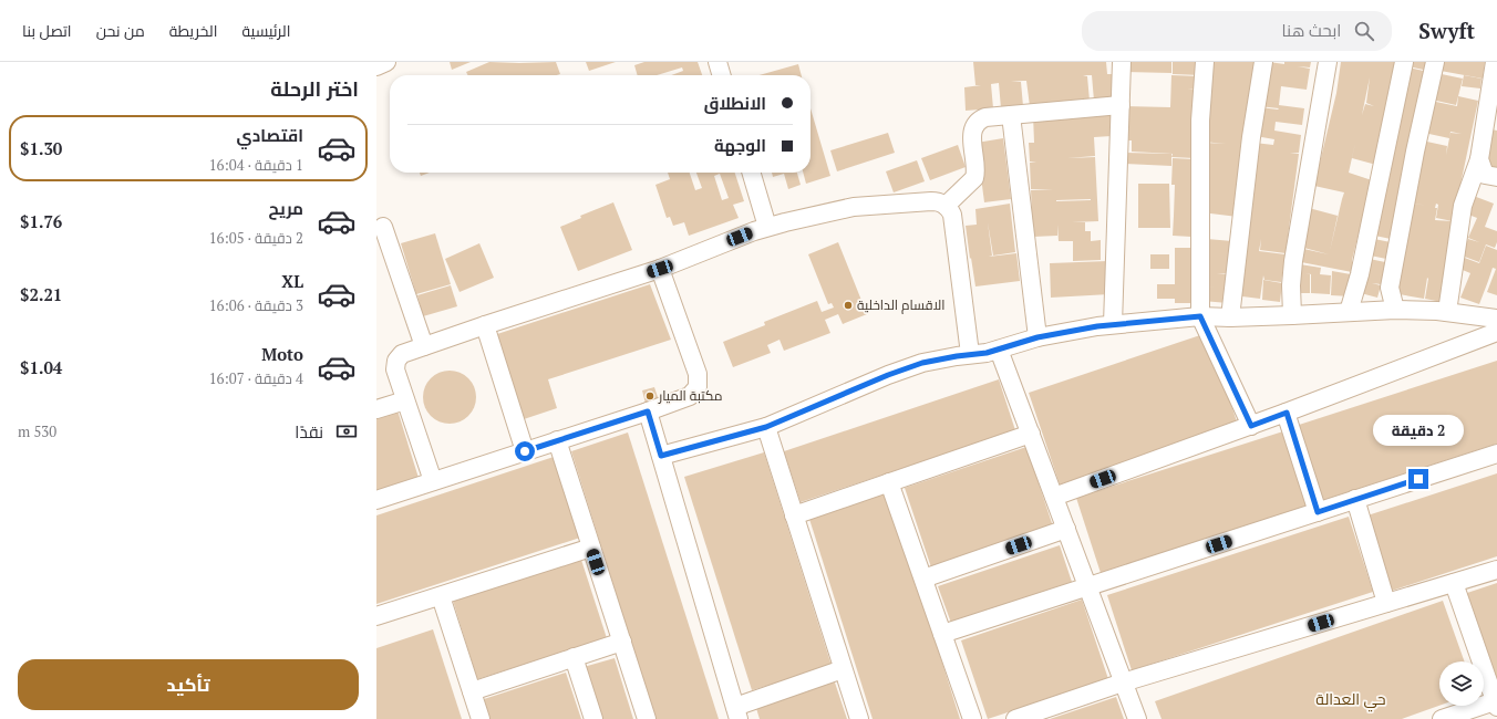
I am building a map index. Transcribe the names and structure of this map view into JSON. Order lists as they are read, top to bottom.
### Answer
{
  "districts": ["حي العدالة"],
  "places": ["الاقسام الداخلية", "مكتبة الميار"],
  "page": {
    "header": "Swyft",
    "search": "ابحث هنا",
    "nav": [
      "الرئيسية",
      "الخريطة",
      "من نحن",
      "اتصل بنا"
    ],
    "heading": "اختر الرحلة",
    "banner": ["الانطلاق", "الوجهة"],
    "list": [
      {
        "name": "اقتصادي",
        "note": "1 دقيقة · 16:04",
        "value": "$1.30"
      },
      {
        "name": "مريح",
        "note": "2 دقيقة · 16:05",
        "value": "$1.76"
      },
      {
        "name": "XL",
        "note": "3 دقيقة · 16:06",
        "value": "$2.21"
      },
      {
        "name": "Moto",
        "note": "4 دقيقة · 16:07",
        "value": "$1.04"
      }
    ],
    "pay": ["نقدًا", "530 m"],
    "bubble": "2 دقيقة",
    "buttons": "تأكيد"
  }
}
